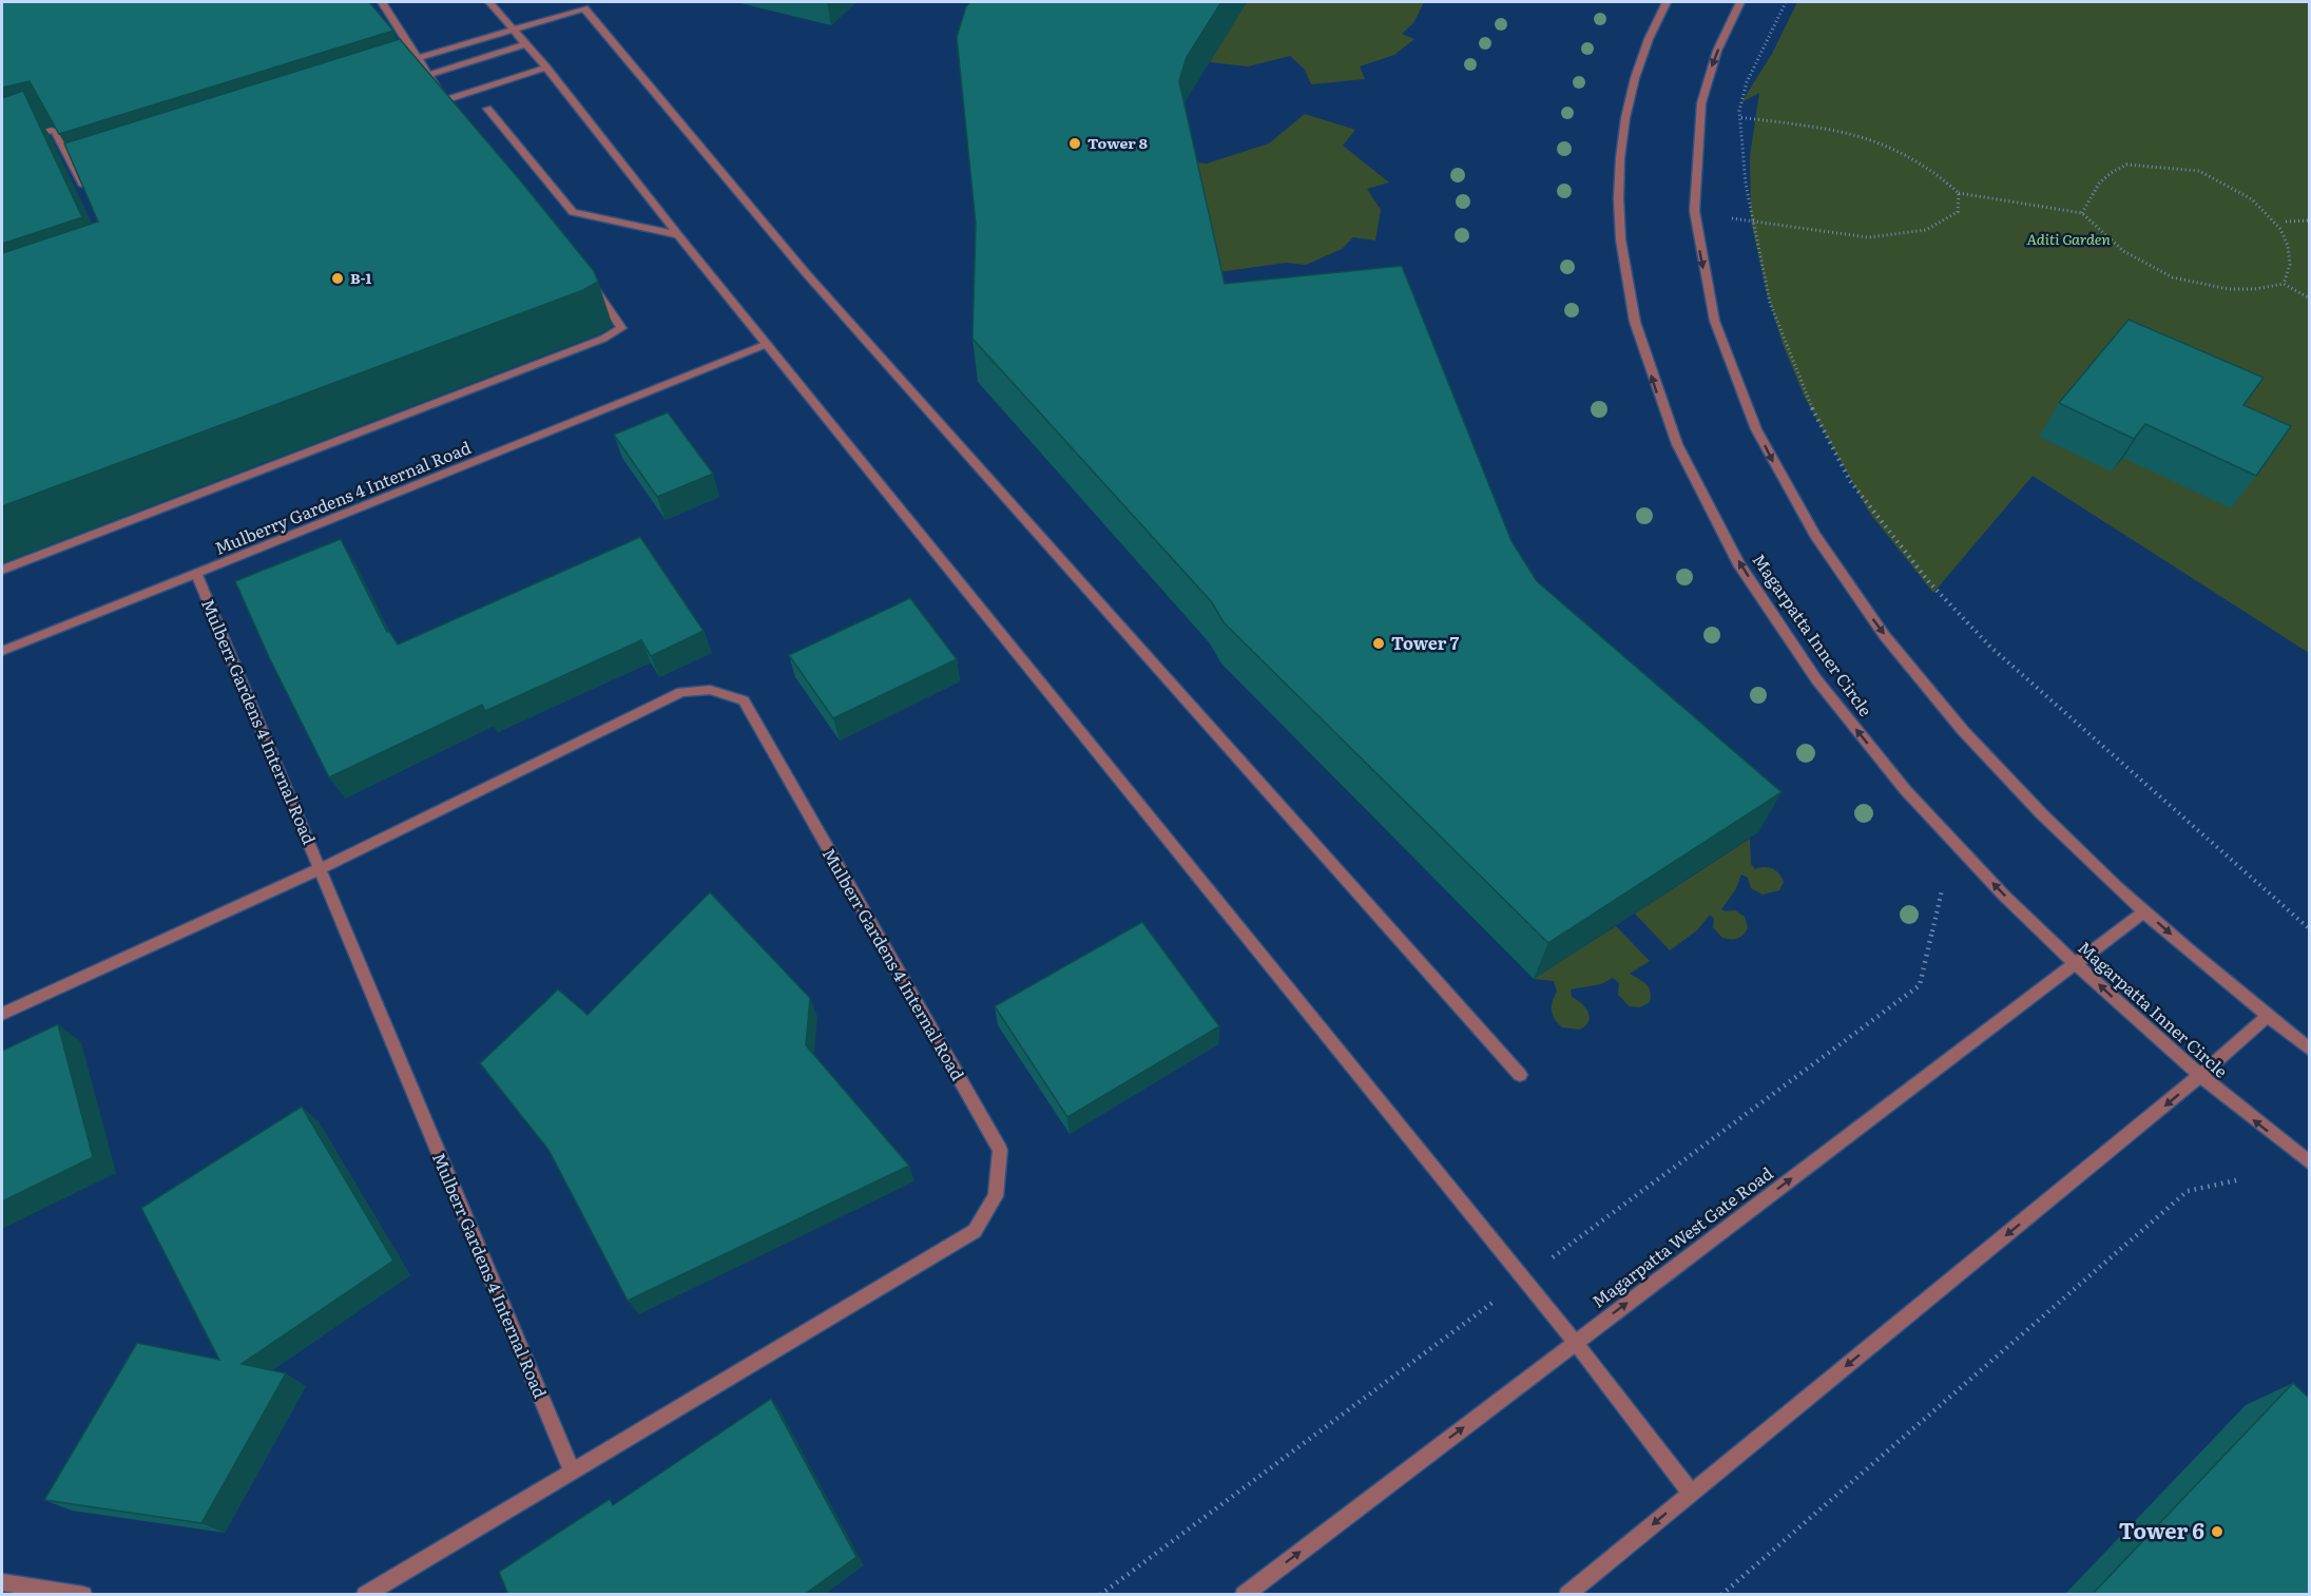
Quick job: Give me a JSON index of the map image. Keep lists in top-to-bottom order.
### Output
{
  "streets": {
    "street": [
      "Mulberry Gardens 4 Internal Road",
      "Magarpatta Inner Circle",
      "Mulberr Gardens 4 Internal Road",
      "Magarpatta West Gate Road"
    ]
  },
  "crossings": [
    ["Mulberry Gardens 4 Internal Road", "Mulberr Gardens 4 Internal Road"],
    ["Magarpatta Inner Circle", "Magarpatta West Gate Road"]
  ],
  "one_way": ["Magarpatta West Gate Road"],
  "parks": ["Aditi Garden"],
  "places": [
    "Tower 8",
    "B-1",
    "Tower 7",
    "Tower 6"
  ]
}
